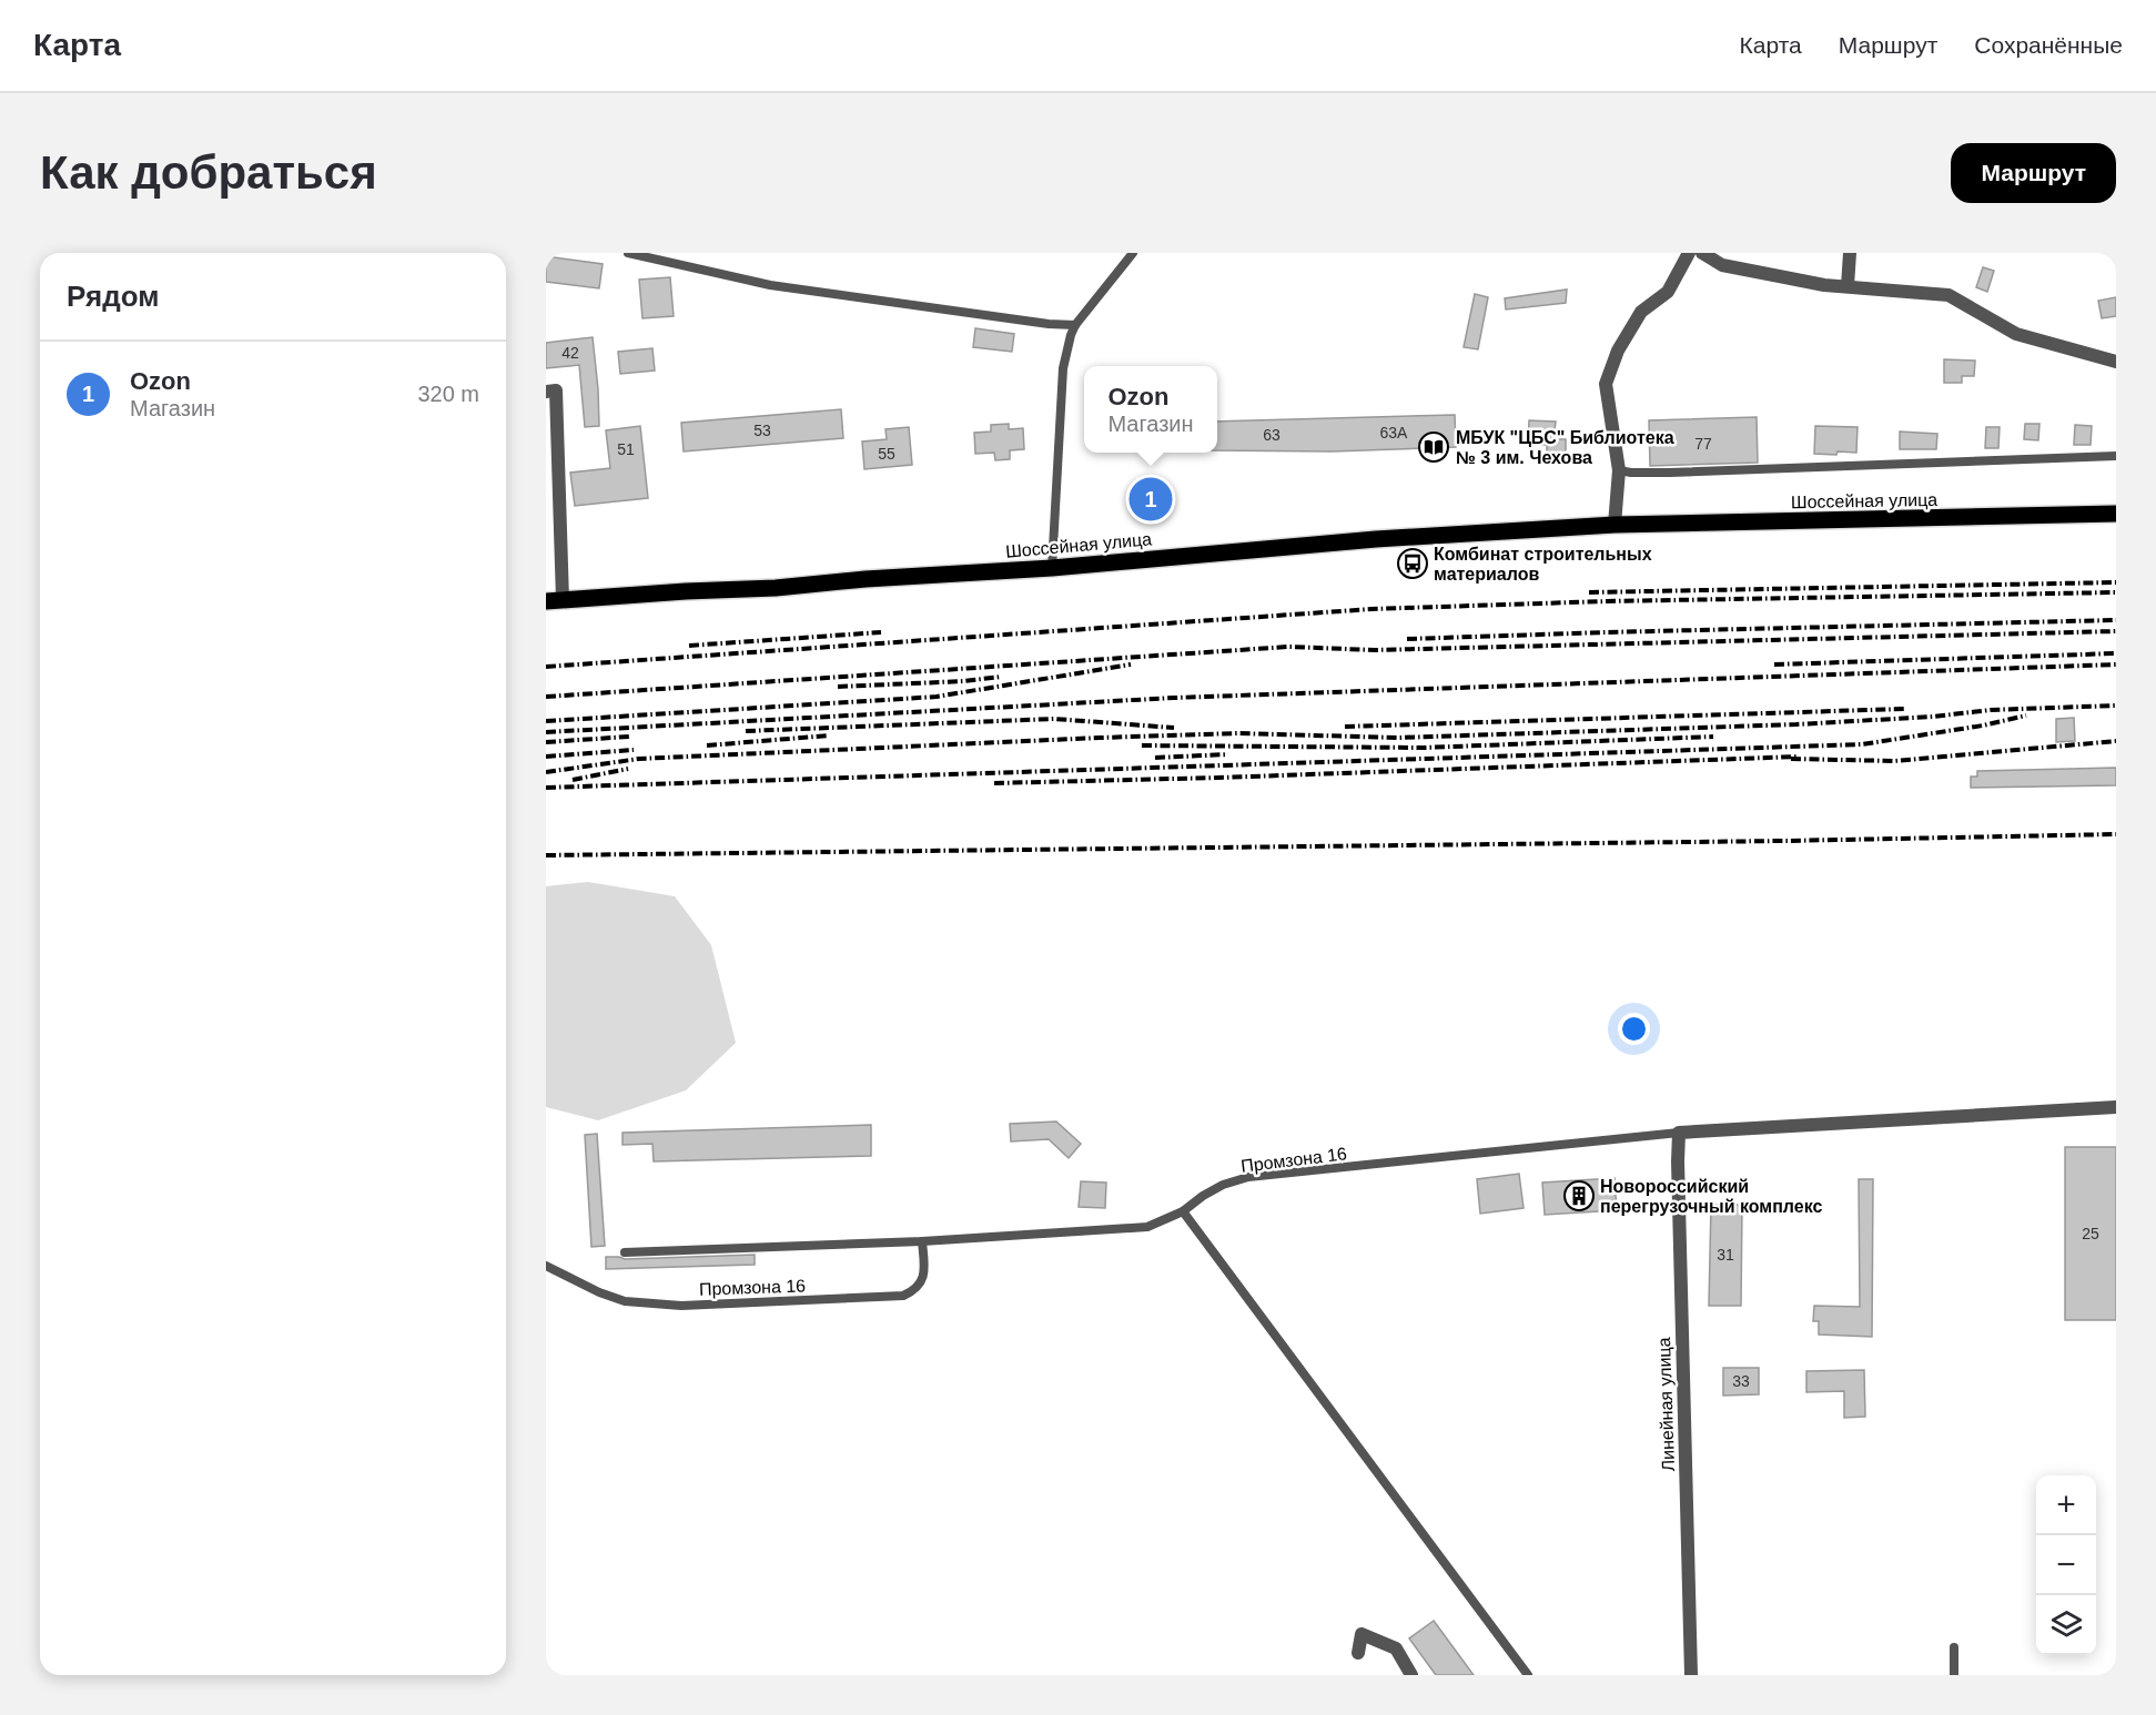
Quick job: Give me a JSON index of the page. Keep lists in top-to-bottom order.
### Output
{
  "streets": {
    "main road": ["Шоссейная улица"],
    "street": ["Линейная улица"],
    "lane": ["Промзона 16"]
  },
  "crossings": [
    ["Промзона 16", "Линейная улица"]
  ],
  "places": {
    "library": ["МБУК \"ЦБС\" Библиотека № 3 им. Чехова"],
    "bus stop": ["Комбинат строительных материалов"],
    "building": ["Новороссийский перегрузочный комплекс"]
  },
  "house_numbers": [
    "42",
    "53",
    "63А",
    "63",
    "77",
    "51",
    "55",
    "25",
    "31",
    "33"
  ],
  "page": {
    "header": "Карта",
    "nav": ["Карта", "Маршрут", "Сохранённые"],
    "buttons": "Маршрут",
    "title": "Как добраться",
    "heading": "Рядом",
    "list": [
      {
        "mark": "1",
        "name": "Ozon",
        "note": "Магазин",
        "value": "320 m"
      }
    ],
    "popup": ["Ozon", "Магазин"],
    "pins": "1",
    "map_buttons": ["+", "−"]
  }
}
